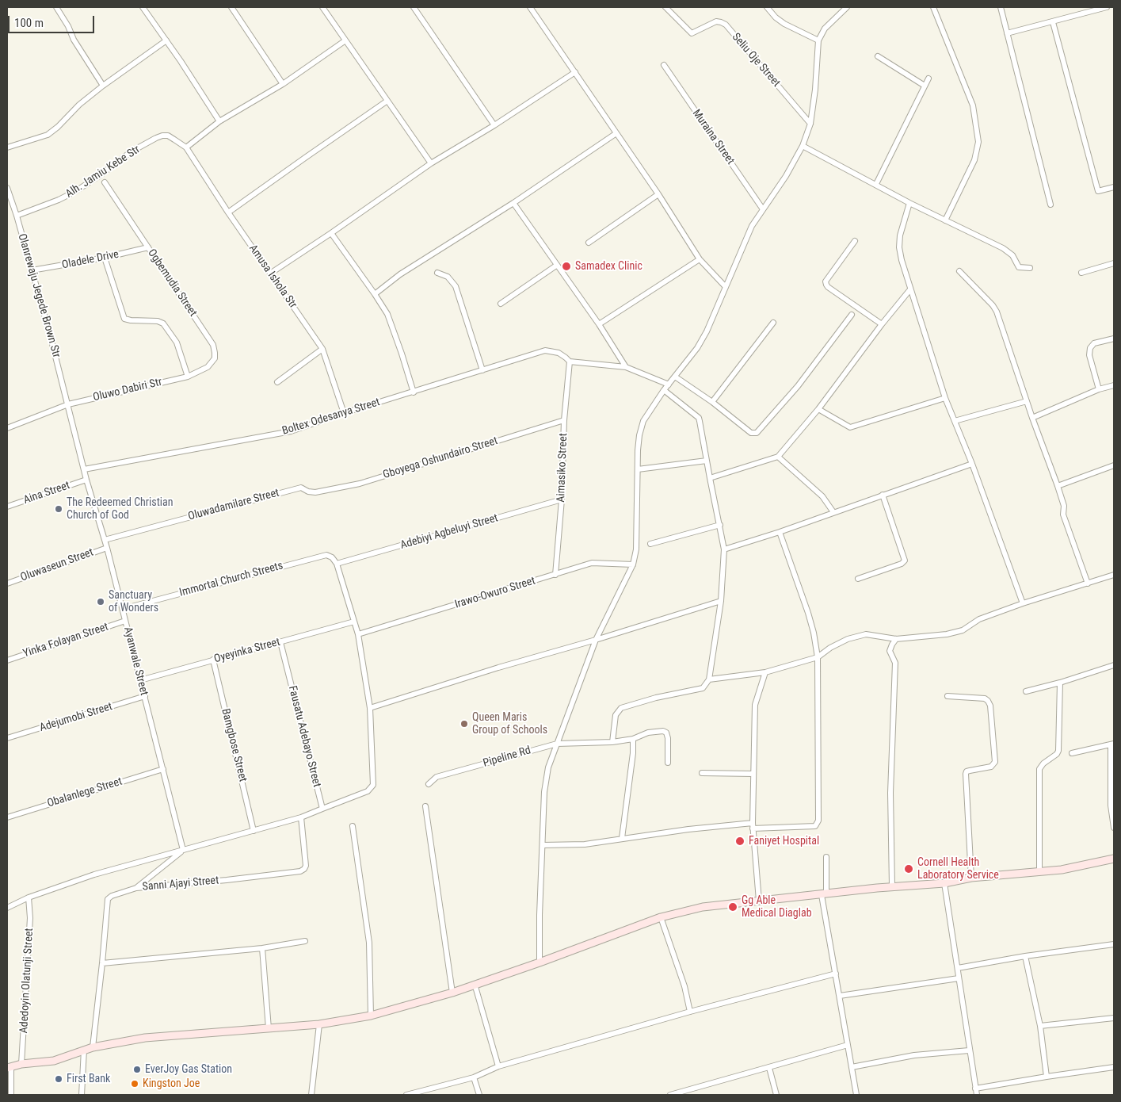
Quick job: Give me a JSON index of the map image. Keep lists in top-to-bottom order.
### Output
{
  "streets": {
    "street": [
      "Seliu Oje Street",
      "Muraina Street",
      "Alh. Jamiu Kebe Str",
      "Oladele Drive",
      "Amusa Ishola Str",
      "Ogbemudia Street",
      "Olanrewaju Jegede Brown Str",
      "Oluwo Dabiri Str",
      "Boltex Odesanya Street",
      "Gboyega Oshundairo Street",
      "Aimasiko Street",
      "Aina Street",
      "Oluwadamilare Street",
      "Adebiyi Agbeluyi Street",
      "Oluwaseun Street",
      "Immortal Church Streets",
      "Irawo-Owuro Street",
      "Yinka Folayan Street",
      "Oyeyinka Street",
      "Ayanwale Street",
      "Adejumobi Street",
      "Fausatu Adebayo Street",
      "Bamgbose Street",
      "Pipeline Rd",
      "Obalanlege Street",
      "Sanni Ajayi Street",
      "Adedoyin Olatunji Street"
    ]
  },
  "crossings": [
    ["Alh. Jamiu Kebe Str", "Amusa Ishola Str"],
    ["Alh. Jamiu Kebe Str", "Olanrewaju Jegede Brown Str"],
    ["Oladele Drive", "Ogbemudia Street"],
    ["Oladele Drive", "Olanrewaju Jegede Brown Str"],
    ["Amusa Ishola Str", "Boltex Odesanya Street"],
    ["Ogbemudia Street", "Oluwo Dabiri Str"],
    ["Olanrewaju Jegede Brown Str", "Oluwo Dabiri Str"],
    ["Olanrewaju Jegede Brown Str", "Ayanwale Street"],
    ["Oluwo Dabiri Str", "Ayanwale Street"],
    ["Boltex Odesanya Street", "Aimasiko Street"],
    ["Boltex Odesanya Street", "Ayanwale Street"],
    ["Gboyega Oshundairo Street", "Aimasiko Street"],
    ["Gboyega Oshundairo Street", "Oluwadamilare Street"],
    ["Aimasiko Street", "Adebiyi Agbeluyi Street"],
    ["Aimasiko Street", "Irawo-Owuro Street"],
    ["Aina Street", "Ayanwale Street"],
    ["Oluwadamilare Street", "Ayanwale Street"],
    ["Adebiyi Agbeluyi Street", "Immortal Church Streets"],
    ["Oluwaseun Street", "Ayanwale Street"],
    ["Immortal Church Streets", "Ayanwale Street"],
    ["Yinka Folayan Street", "Ayanwale Street"],
    ["Oyeyinka Street", "Ayanwale Street"],
    ["Oyeyinka Street", "Fausatu Adebayo Street"],
    ["Oyeyinka Street", "Bamgbose Street"],
    ["Ayanwale Street", "Adejumobi Street"],
    ["Ayanwale Street", "Obalanlege Street"]
  ],
  "places": [
    "Samadex Clinic",
    "The Redeemed Christian Church of God",
    "Sanctuary of Wonders",
    "Queen Maris Group of Schools",
    "Faniyet Hospital",
    "Cornell Health Laboratory Service",
    "Gg Able Medical Diaglab",
    "EverJoy Gas Station",
    "First Bank",
    "Kingston Joe"
  ],
  "scale_bar": "100 m"
}
